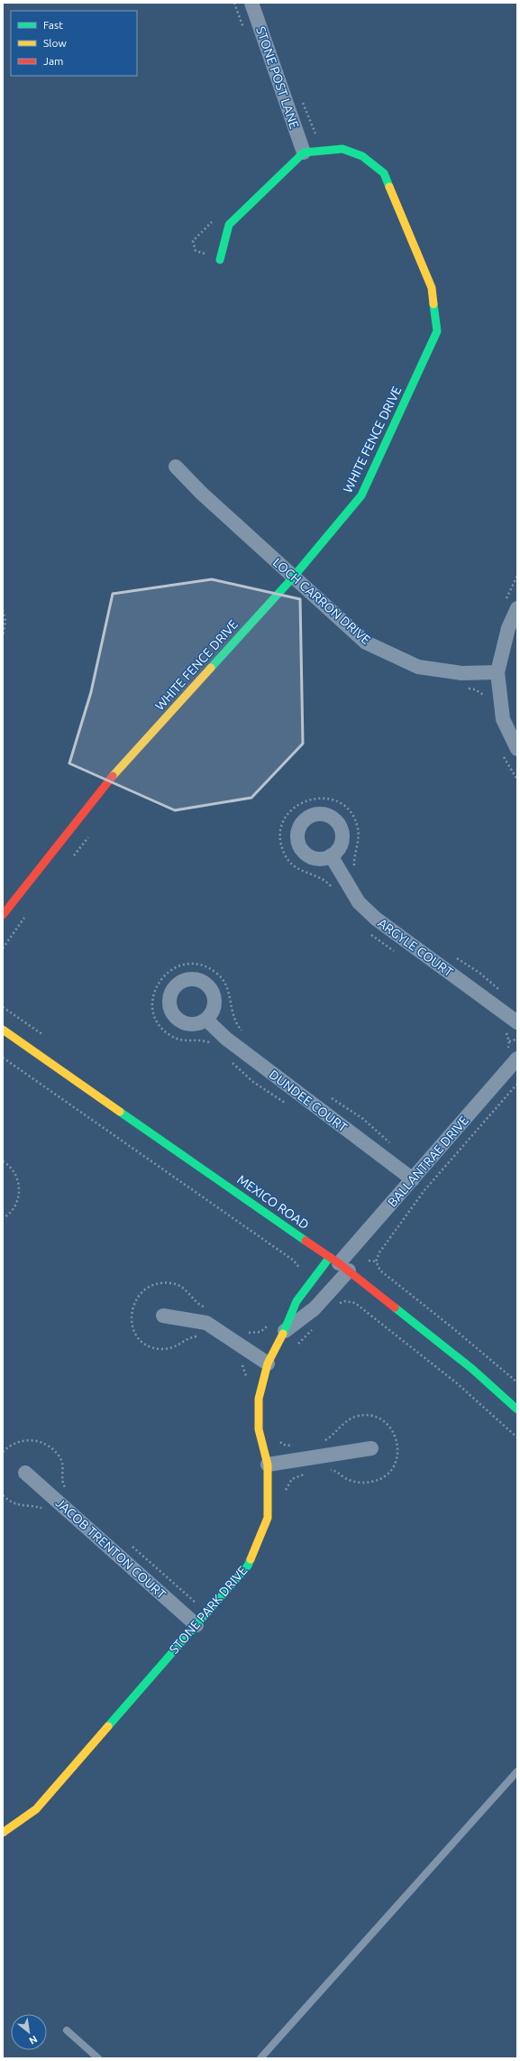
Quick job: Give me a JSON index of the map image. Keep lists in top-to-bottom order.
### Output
{
  "streets": {
    "street": [
      "STONE POST LANE",
      "WHITE FENCE DRIVE",
      "LOCH CARRON DRIVE",
      "ARGYLE COURT",
      "DUNDEE COURT",
      "BALLANTRAE DRIVE",
      "MEXICO ROAD",
      "JACOB TRENTON COURT",
      "STONE PARK DRIVE"
    ]
  },
  "crossings": [
    ["STONE POST LANE", "WHITE FENCE DRIVE"],
    ["WHITE FENCE DRIVE", "LOCH CARRON DRIVE"],
    ["DUNDEE COURT", "BALLANTRAE DRIVE"],
    ["BALLANTRAE DRIVE", "MEXICO ROAD"],
    ["BALLANTRAE DRIVE", "STONE PARK DRIVE"],
    ["MEXICO ROAD", "STONE PARK DRIVE"],
    ["JACOB TRENTON COURT", "STONE PARK DRIVE"]
  ],
  "legend": ["Fast", "Slow", "Jam"],
  "north": "bottom right"
}
